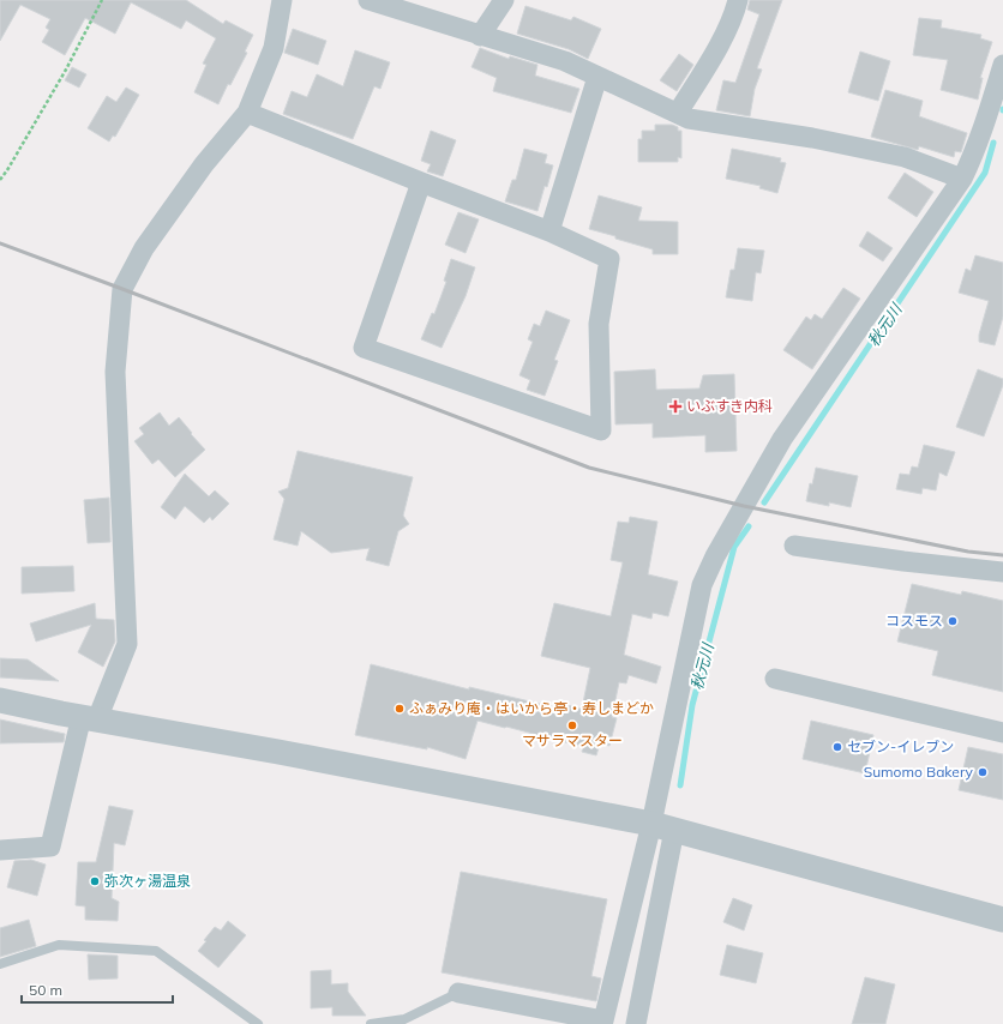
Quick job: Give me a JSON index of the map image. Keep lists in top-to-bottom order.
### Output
{
  "water": ["秋元川"],
  "places": {
    "health": ["いぶすき内科"],
    "other": [
      "コスモス",
      "ふぁみり庵・はいから亭・寿しまどか",
      "マサラマスター",
      "セブン-イレブン",
      "Sumomo Bakery",
      "弥次ヶ湯温泉"
    ]
  },
  "scale_bar": "50 m"
}
